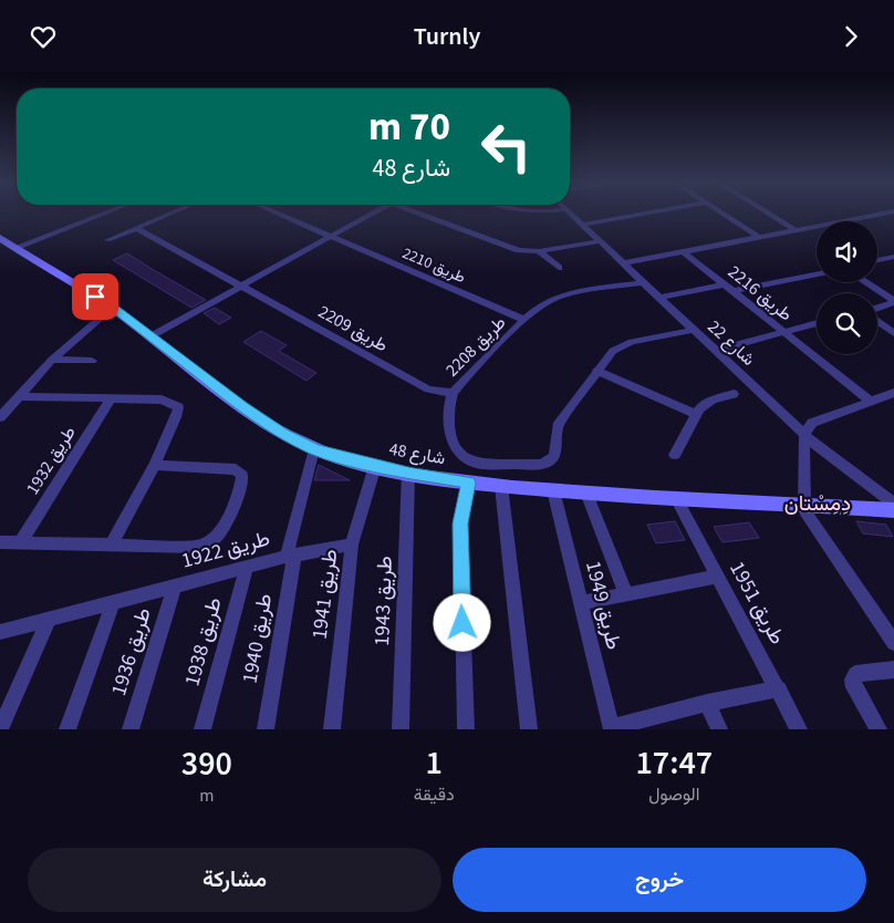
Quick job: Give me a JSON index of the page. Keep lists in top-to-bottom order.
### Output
{
  "streets": {
    "street": [
      "طريق 2210",
      "طريق 2216",
      "طريق 2209",
      "شارع 22",
      "طريق 2208",
      "شارع 48",
      "طريق 1932",
      "طريق 1922",
      "طريق 1941",
      "طريق 1943",
      "طريق 1951",
      "طريق 1949",
      "طريق 1940",
      "طريق 1938",
      "طريق 1936"
    ]
  },
  "crossings": [
    ["طريق 2210", "طريق 2208"],
    ["طريق 2209", "طريق 2208"],
    ["شارع 22", "طريق 2208"],
    ["شارع 48", "طريق 1941"],
    ["شارع 48", "طريق 1943"],
    ["شارع 48", "طريق 1951"],
    ["شارع 48", "طريق 1949"],
    ["شارع 48", "طريق 1940"],
    ["طريق 1922", "طريق 1941"],
    ["طريق 1922", "طريق 1940"],
    ["طريق 1922", "طريق 1938"],
    ["طريق 1922", "طريق 1936"]
  ],
  "districts": ["دِمِسْتان"],
  "page": {
    "header": "Turnly",
    "turn": ["70 m", "شارع 48"],
    "eta": [
      "17:47",
      "الوصول",
      "1",
      "دقيقة",
      "390",
      "m"
    ],
    "buttons": ["خروج", "مشاركة"]
  }
}
